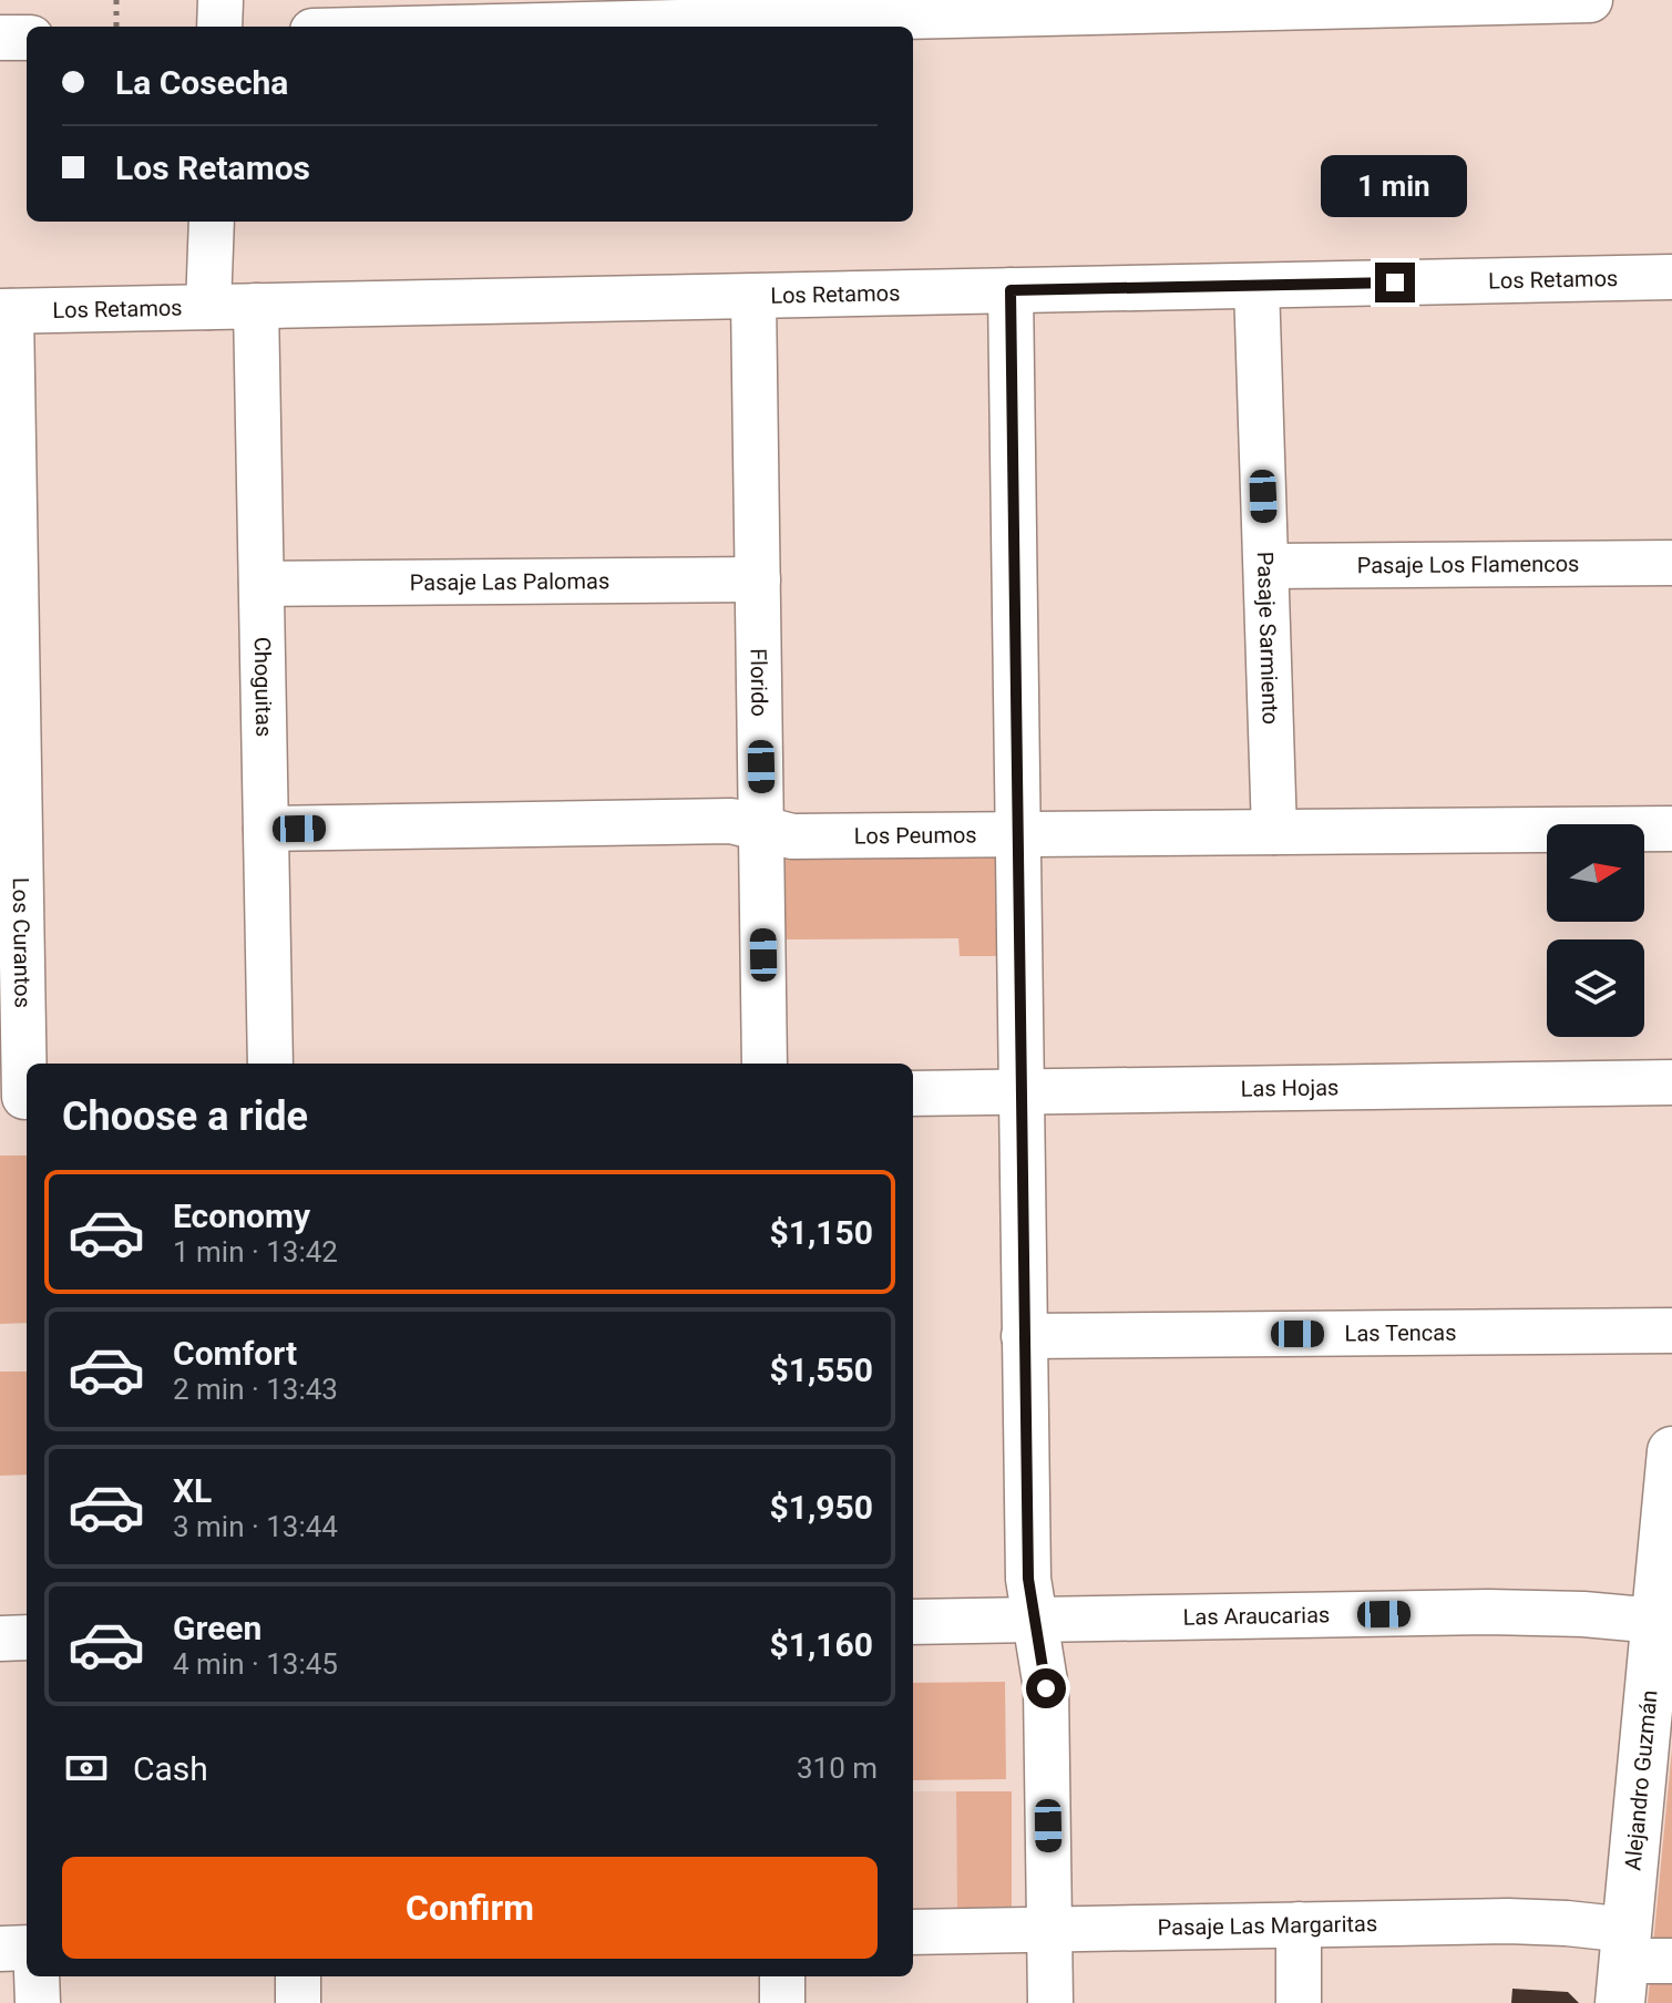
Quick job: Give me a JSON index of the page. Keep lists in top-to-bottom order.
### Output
{
  "streets": {
    "street": [
      "Los Retamos",
      "Pasaje Los Flamencos",
      "Pasaje Las Palomas",
      "Pasaje Sarmiento",
      "Florido",
      "Choguitas",
      "Los Peumos",
      "Los Curantos",
      "Las Hojas",
      "Las Tencas",
      "Las Araucarias",
      "Alejandro Guzmán",
      "Pasaje Las Margaritas"
    ]
  },
  "crossings": [
    ["Los Retamos", "Pasaje Sarmiento"],
    ["Los Retamos", "Florido"],
    ["Los Retamos", "Choguitas"],
    ["Los Retamos", "Los Curantos"],
    ["Pasaje Los Flamencos", "Pasaje Sarmiento"],
    ["Pasaje Las Palomas", "Florido"],
    ["Pasaje Las Palomas", "Choguitas"],
    ["Pasaje Sarmiento", "Los Peumos"],
    ["Florido", "Los Peumos"],
    ["Choguitas", "Los Peumos"],
    ["Las Araucarias", "Alejandro Guzmán"],
    ["Alejandro Guzmán", "Pasaje Las Margaritas"]
  ],
  "north": "right",
  "page": {
    "banner": ["La Cosecha", "Los Retamos"],
    "bubble": "1 min",
    "heading": "Choose a ride",
    "list": [
      {
        "name": "Economy",
        "note": "1 min · 13:42",
        "value": "$1,150"
      },
      {
        "name": "Comfort",
        "note": "2 min · 13:43",
        "value": "$1,550"
      },
      {
        "name": "XL",
        "note": "3 min · 13:44",
        "value": "$1,950"
      },
      {
        "name": "Green",
        "note": "4 min · 13:45",
        "value": "$1,160"
      }
    ],
    "pay": ["Cash", "310 m"],
    "buttons": "Confirm"
  }
}
